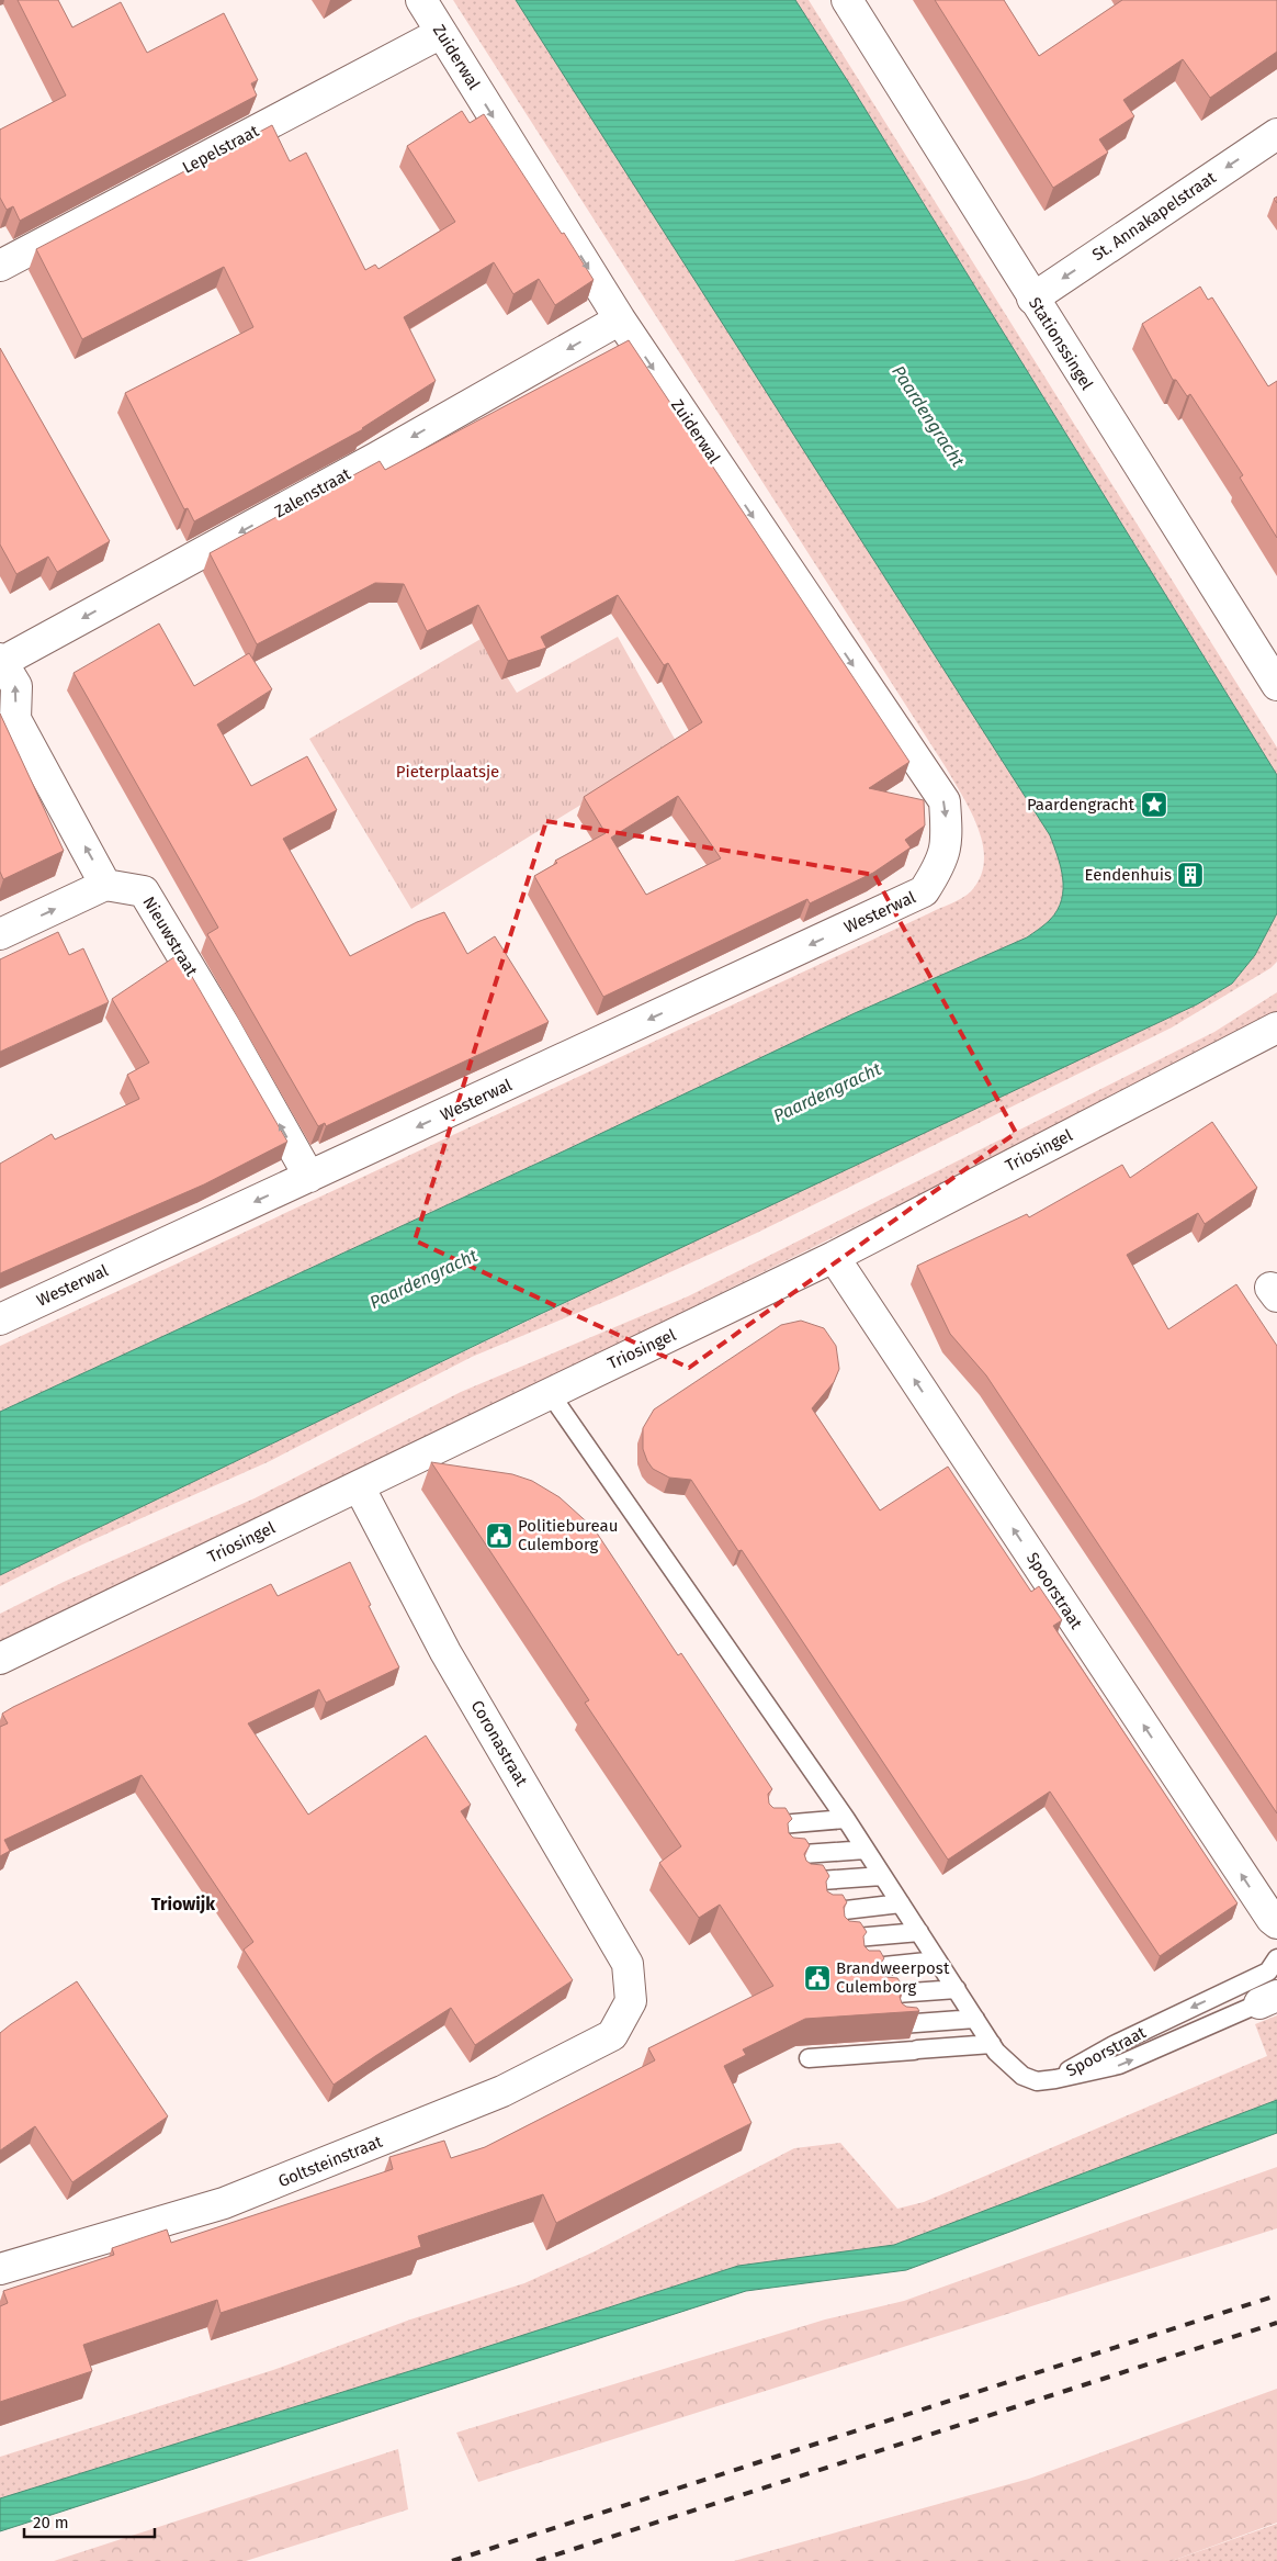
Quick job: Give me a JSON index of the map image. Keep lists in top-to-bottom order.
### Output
{
  "streets": {
    "street": [
      "Zuiderwal",
      "Lepelstraat",
      "St. Annakapelstraat",
      "Stationssingel",
      "Zalenstraat",
      "Westerwal",
      "Nieuwstraat",
      "Triosingel",
      "Spoorstraat",
      "Coronastraat",
      "Goltsteinstraat"
    ]
  },
  "crossings": [
    ["Zuiderwal", "Lepelstraat"],
    ["Zuiderwal", "Zalenstraat"],
    ["Zuiderwal", "Westerwal"],
    ["St. Annakapelstraat", "Stationssingel"],
    ["Westerwal", "Nieuwstraat"],
    ["Triosingel", "Spoorstraat"],
    ["Triosingel", "Coronastraat"],
    ["Coronastraat", "Goltsteinstraat"]
  ],
  "one_way": [
    "Zuiderwal",
    "St. Annakapelstraat",
    "Zalenstraat",
    "Westerwal",
    "Nieuwstraat"
  ],
  "districts": ["Triowijk"],
  "water": ["Paardengracht"],
  "parks": ["Pieterplaatsje"],
  "places": {
    "place": ["Paardengracht"],
    "building": ["Eendenhuis"],
    "public building": ["Politiebureau Culemborg", "Brandweerpost Culemborg"]
  },
  "scale_bar": "20 m"
}
